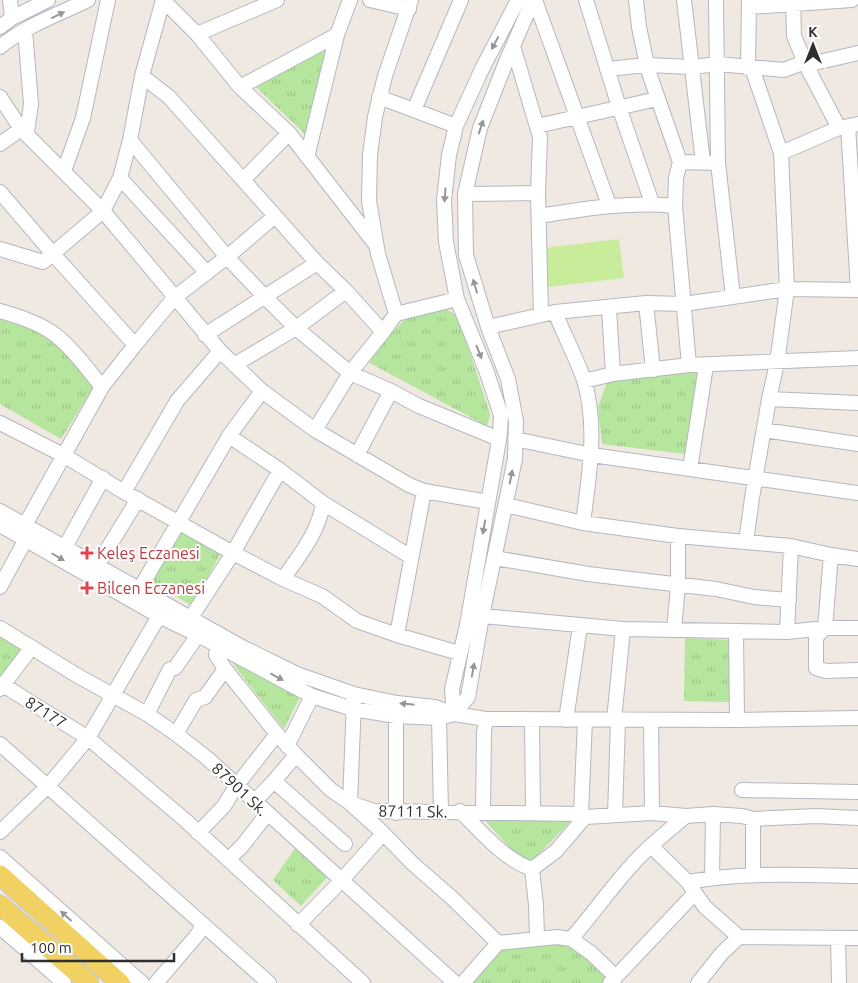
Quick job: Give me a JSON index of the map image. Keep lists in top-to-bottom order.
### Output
{
  "streets": {
    "street": ["87177", "87901 Sk.", "87111 Sk."]
  },
  "places": {
    "health": ["Keleş Eczanesi", "Bilcen Eczanesi"]
  },
  "scale_bar": "100 m",
  "north": "top"
}
